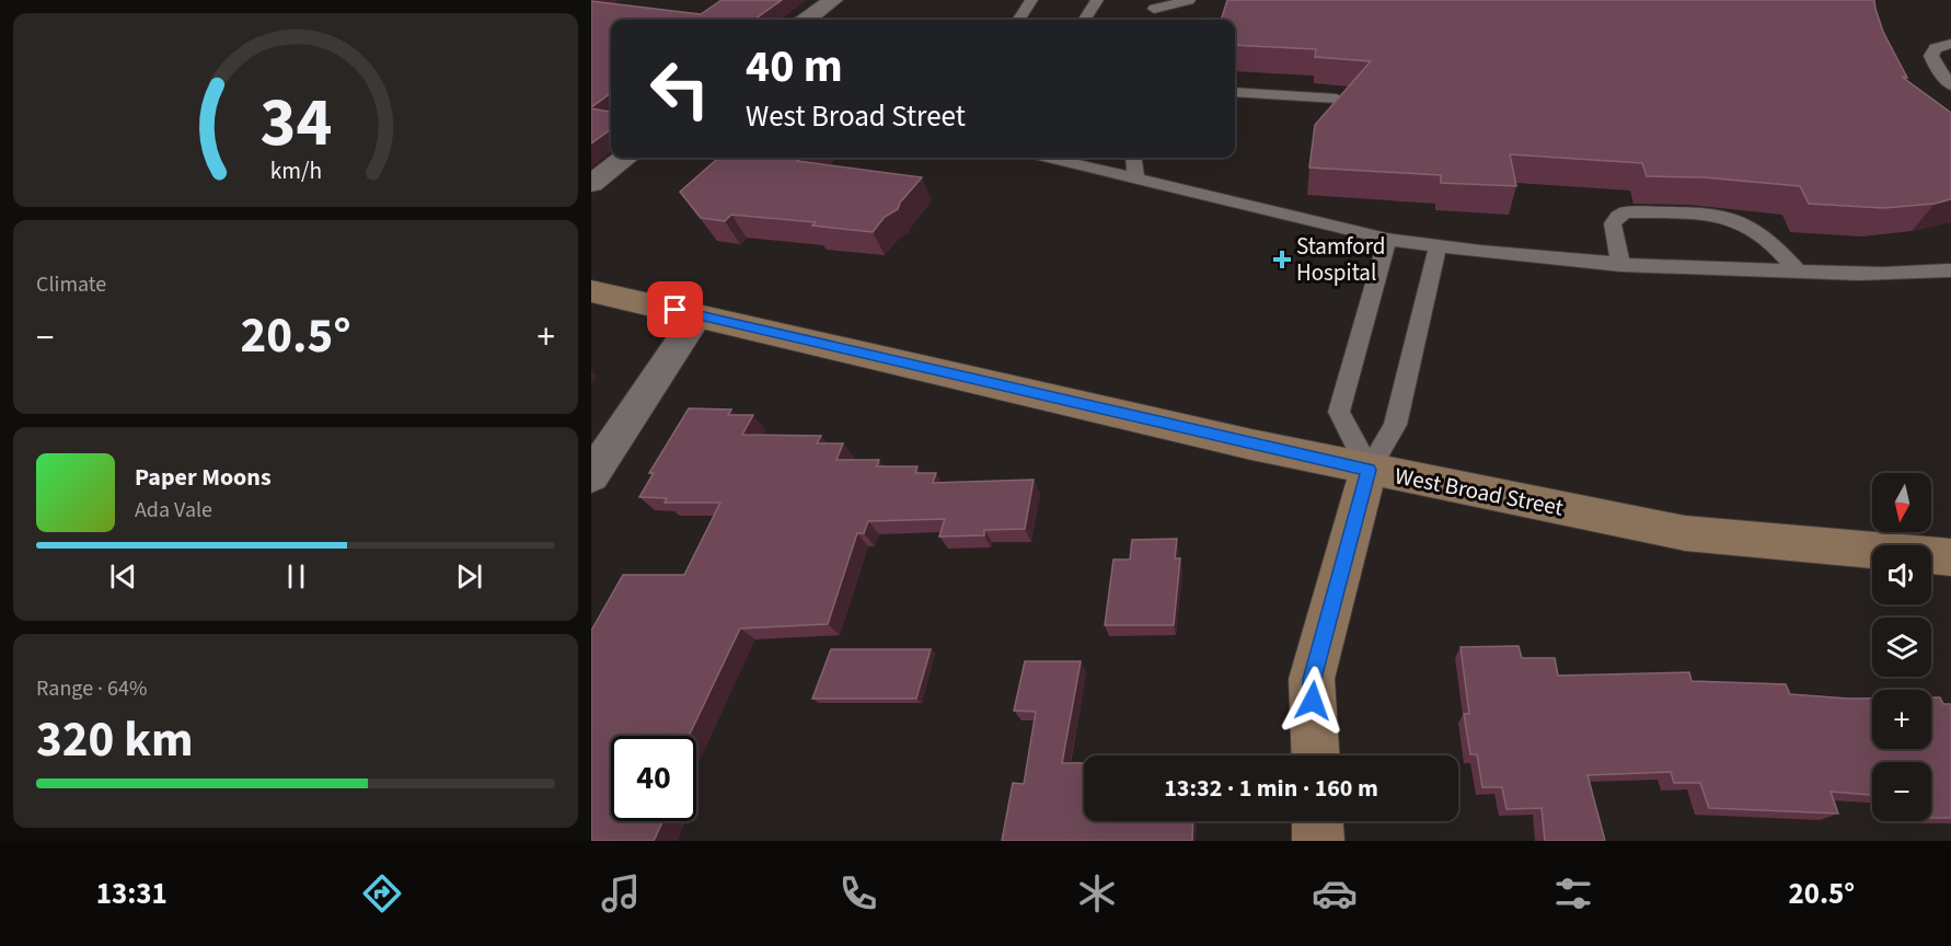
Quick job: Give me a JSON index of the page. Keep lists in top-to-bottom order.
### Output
{
  "streets": {
    "main road": ["West Broad Street"]
  },
  "places": {
    "health": ["Stamford Hospital"]
  },
  "north": "bottom",
  "page": {
    "turn": ["40 m", "West Broad Street"],
    "tile": [
      "Climate",
      ["Range · 64%", "320 km"]
    ],
    "heat": ["−", "20.5°", "+"],
    "song": ["Paper Moons", "Ada Vale"],
    "map_buttons": ["+", "−"],
    "limit": "40",
    "trip": "13:32 · 1 min · 160 m",
    "tabs": ["13:31", "20.5°"],
    "gauge": ["34", "km/h"]
  }
}
